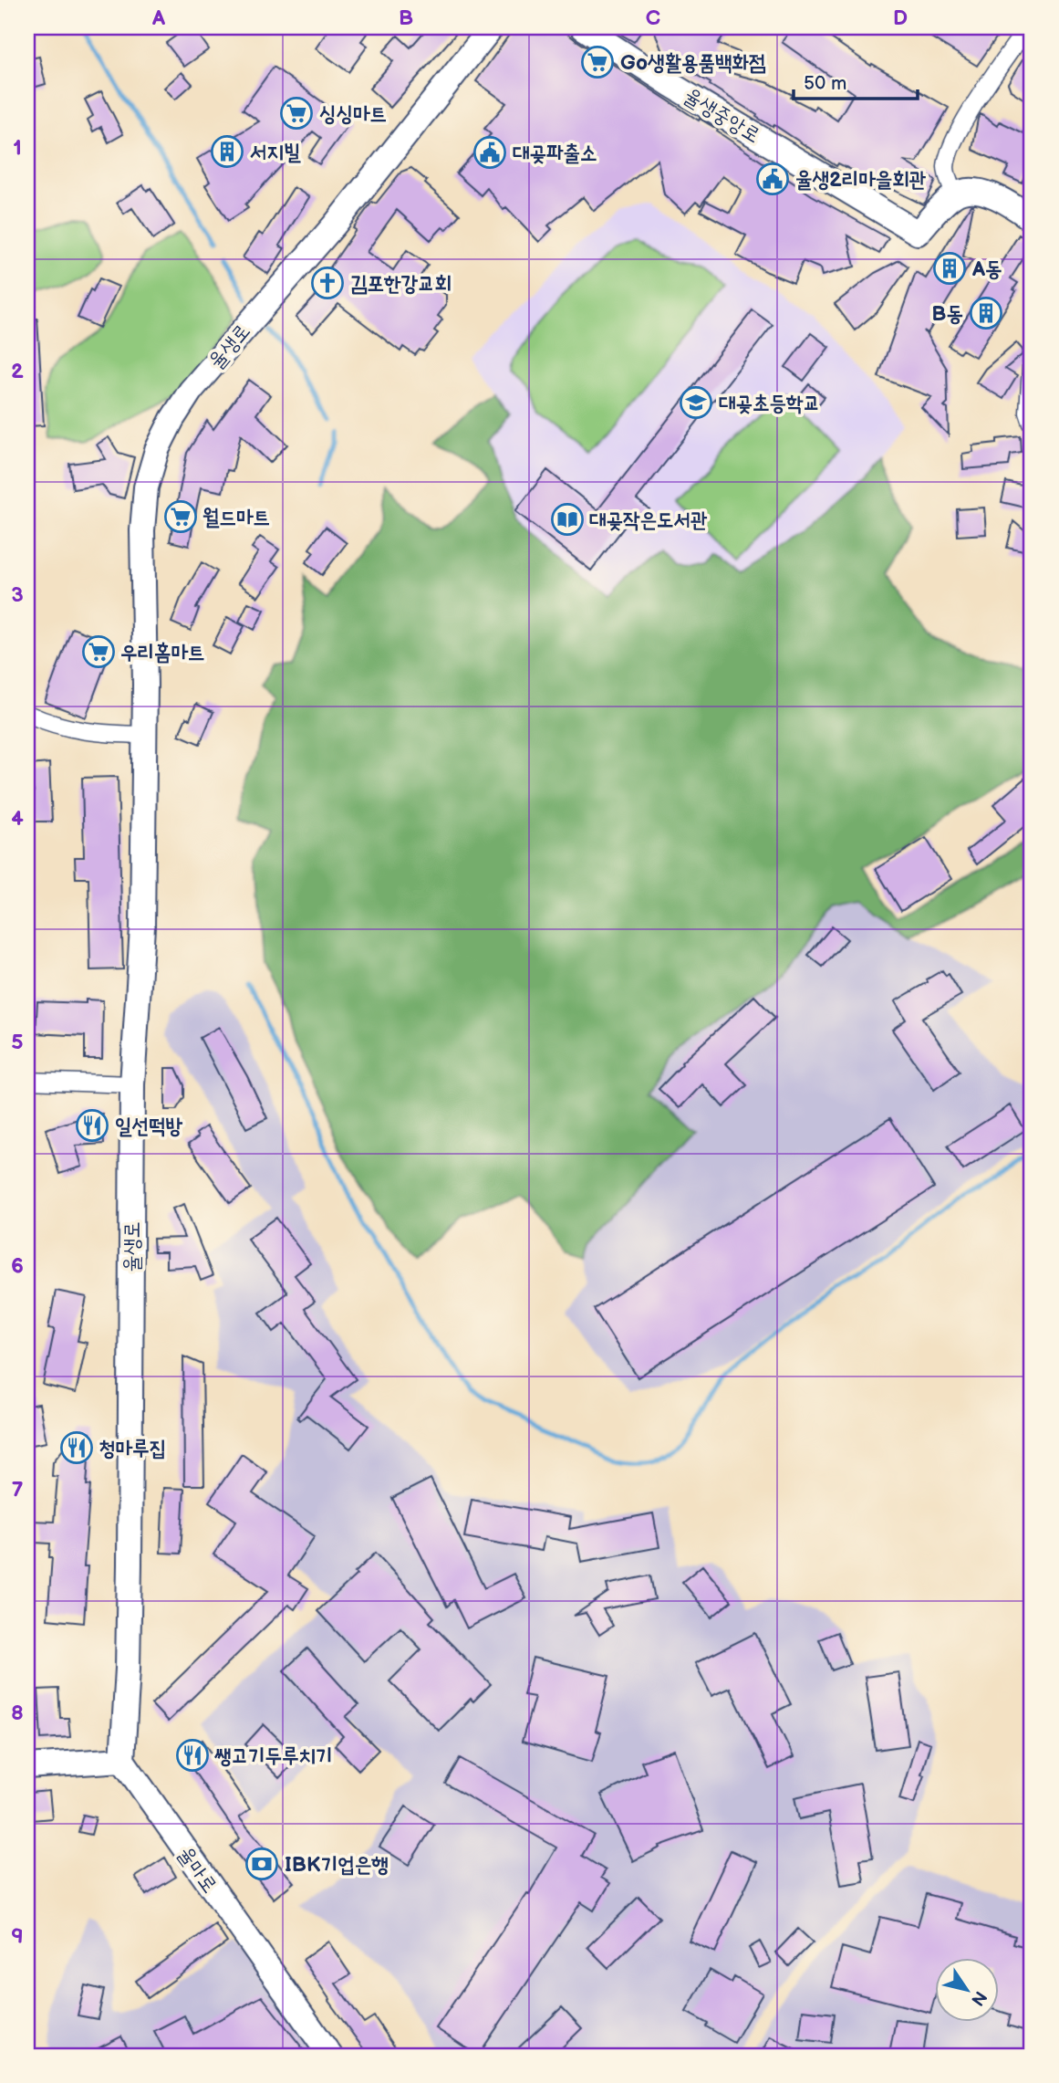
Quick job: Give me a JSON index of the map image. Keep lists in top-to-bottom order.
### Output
{
  "streets": {
    "street": ["율생중앙로", "율생로", "율마로"]
  },
  "crossings": [
    ["율생로", "율마로"]
  ],
  "places": {
    "supermarket": [
      "Go생활용품백화점",
      "싱싱마트",
      "월드마트",
      "우리홈마트"
    ],
    "building": ["서지빌", "A동", "B동"],
    "public building": ["대곶파출소", "율생2리마을회관"],
    "church": ["김포한강교회"],
    "school or university": ["대곶초등학교"],
    "library": ["대곶작은도서관"],
    "restaurant": ["일선떡방", "청마루집", "쌩고기두루치기"],
    "bank": ["IBK기업은행"]
  },
  "scale_bar": "50 m",
  "north": "bottom right",
  "grid": {
    "columns": [
      "A",
      "B",
      "C",
      "D"
    ],
    "rows": [
      "1",
      "2",
      "3",
      "4",
      "5",
      "6",
      "7",
      "8",
      "9"
    ]
  }
}
